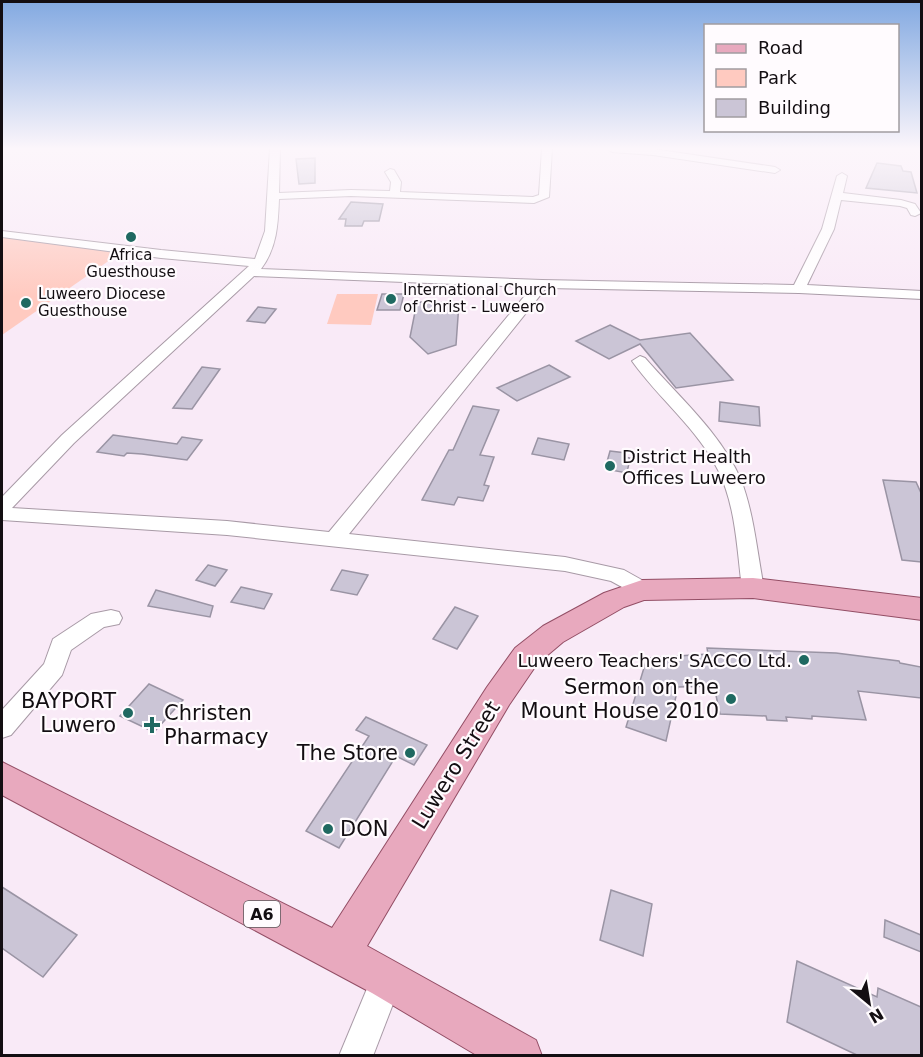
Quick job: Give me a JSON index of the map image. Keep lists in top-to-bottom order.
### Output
{
  "streets": {
    "main road": ["Luwero Street", "A6"]
  },
  "crossings": [
    ["Luwero Street", "A6"]
  ],
  "places": {
    "other": [
      "Africa Guesthouse",
      "International Church of Christ - Luweero",
      "Luweero Diocese Guesthouse",
      "District Health Offices Luweero",
      "Luweero Teachers' SACCO Ltd.",
      "Sermon on the Mount House 2010",
      "BAYPORT Luwero",
      "The Store",
      "DON"
    ],
    "health": ["Christen Pharmacy"]
  },
  "legend": ["Road", "Park", "Building"],
  "north": "bottom right"
}
